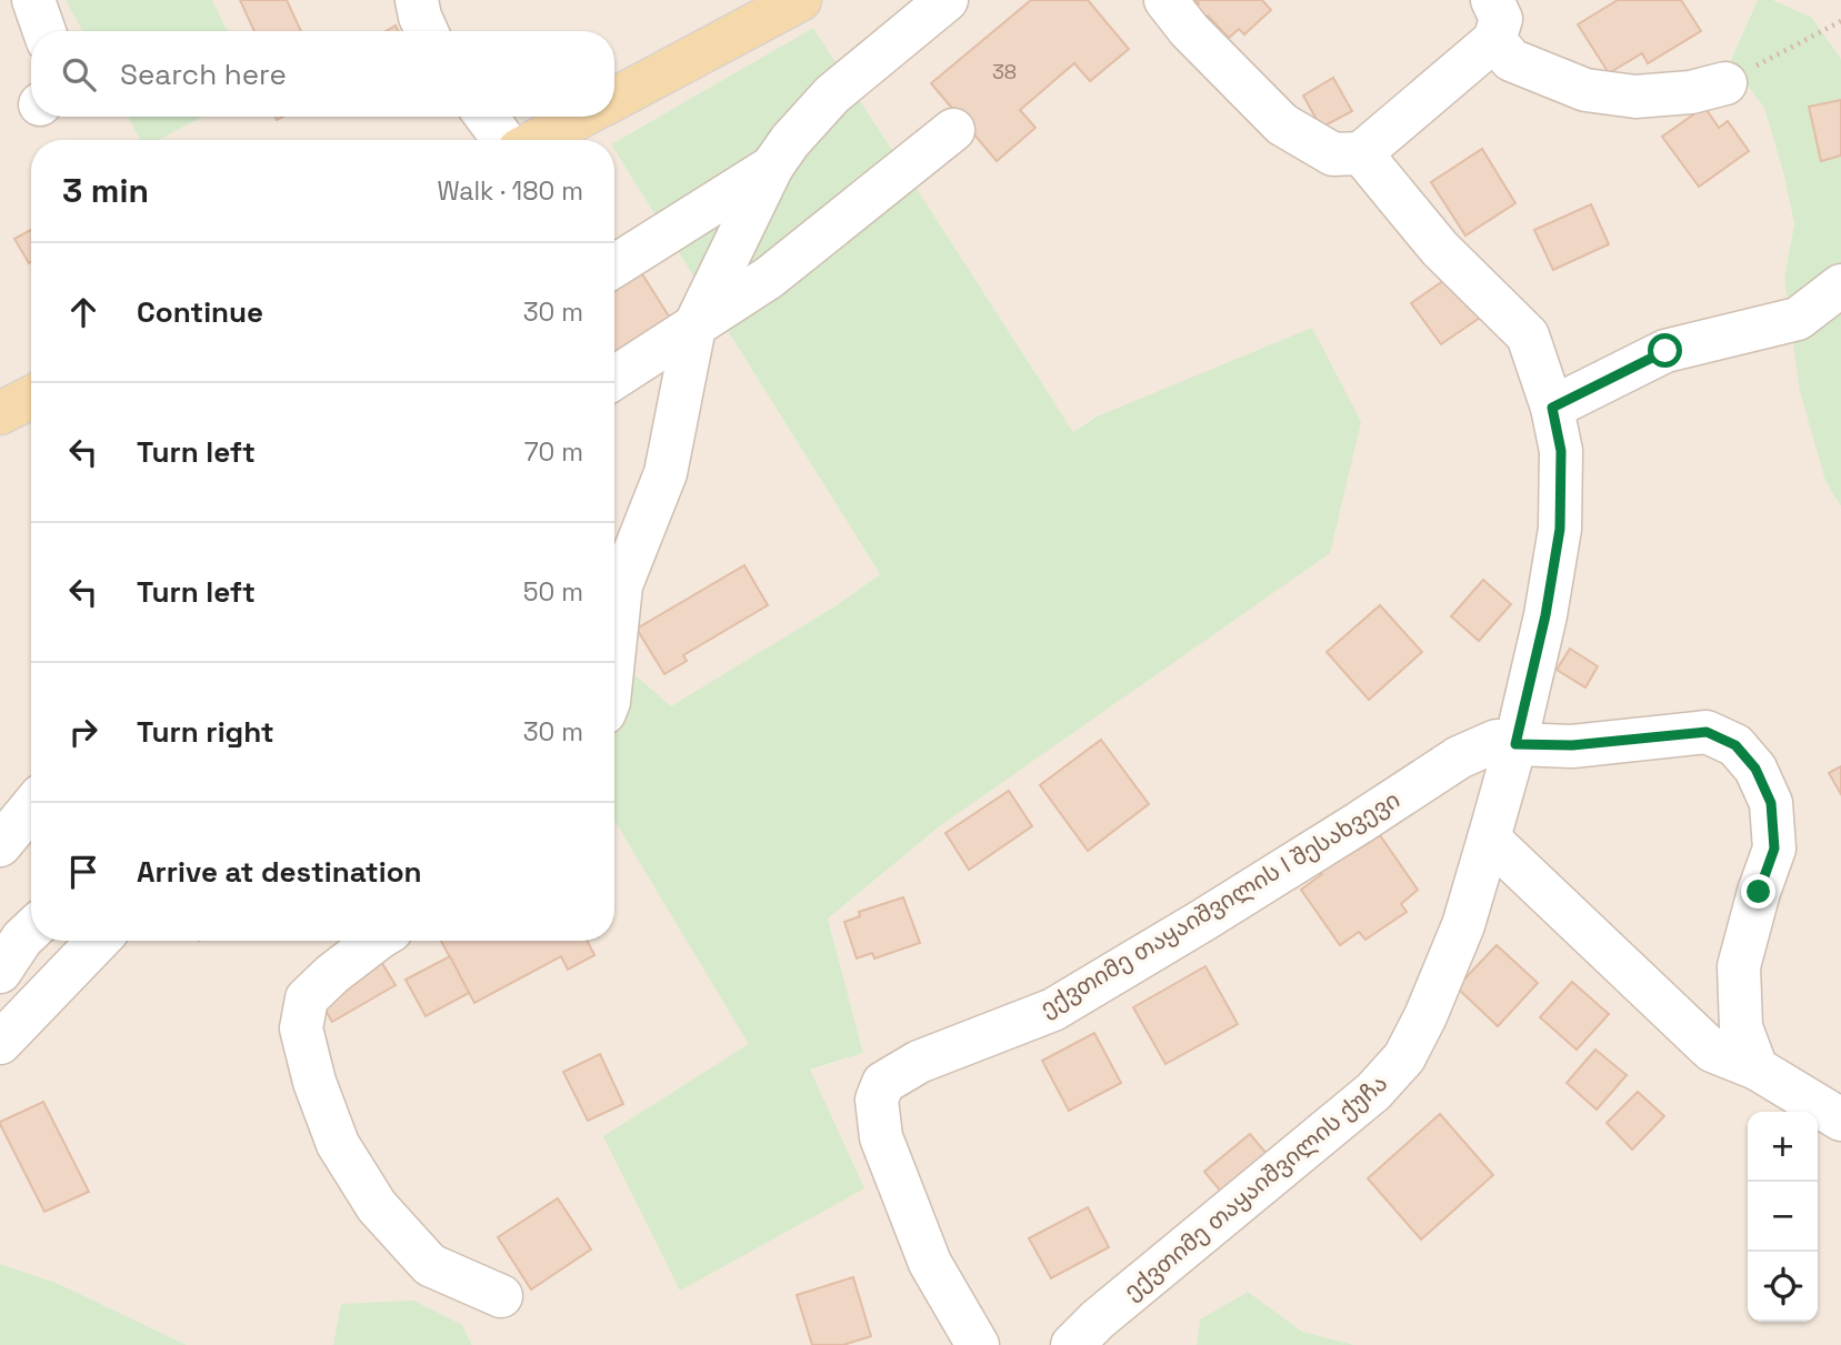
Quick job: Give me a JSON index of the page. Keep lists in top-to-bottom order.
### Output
{
  "streets": {
    "street": ["ექვთიმე თაყაიშვილის I შესახვევი", "ექვთიმე თაყაიშვილის ქუჩა"]
  },
  "crossings": [
    ["ექვთიმე თაყაიშვილის I შესახვევი", "ექვთიმე თაყაიშვილის ქუჩა"]
  ],
  "house_numbers": ["38"],
  "page": {
    "search": "Search here",
    "heading": ["3 min", "Walk · 180 m"],
    "list": [
      ["Continue", "30 m"],
      ["Turn left", "70 m"],
      ["Turn left", "50 m"],
      ["Turn right", "30 m"],
      "Arrive at destination"
    ],
    "map_buttons": ["+", "−"]
  }
}
